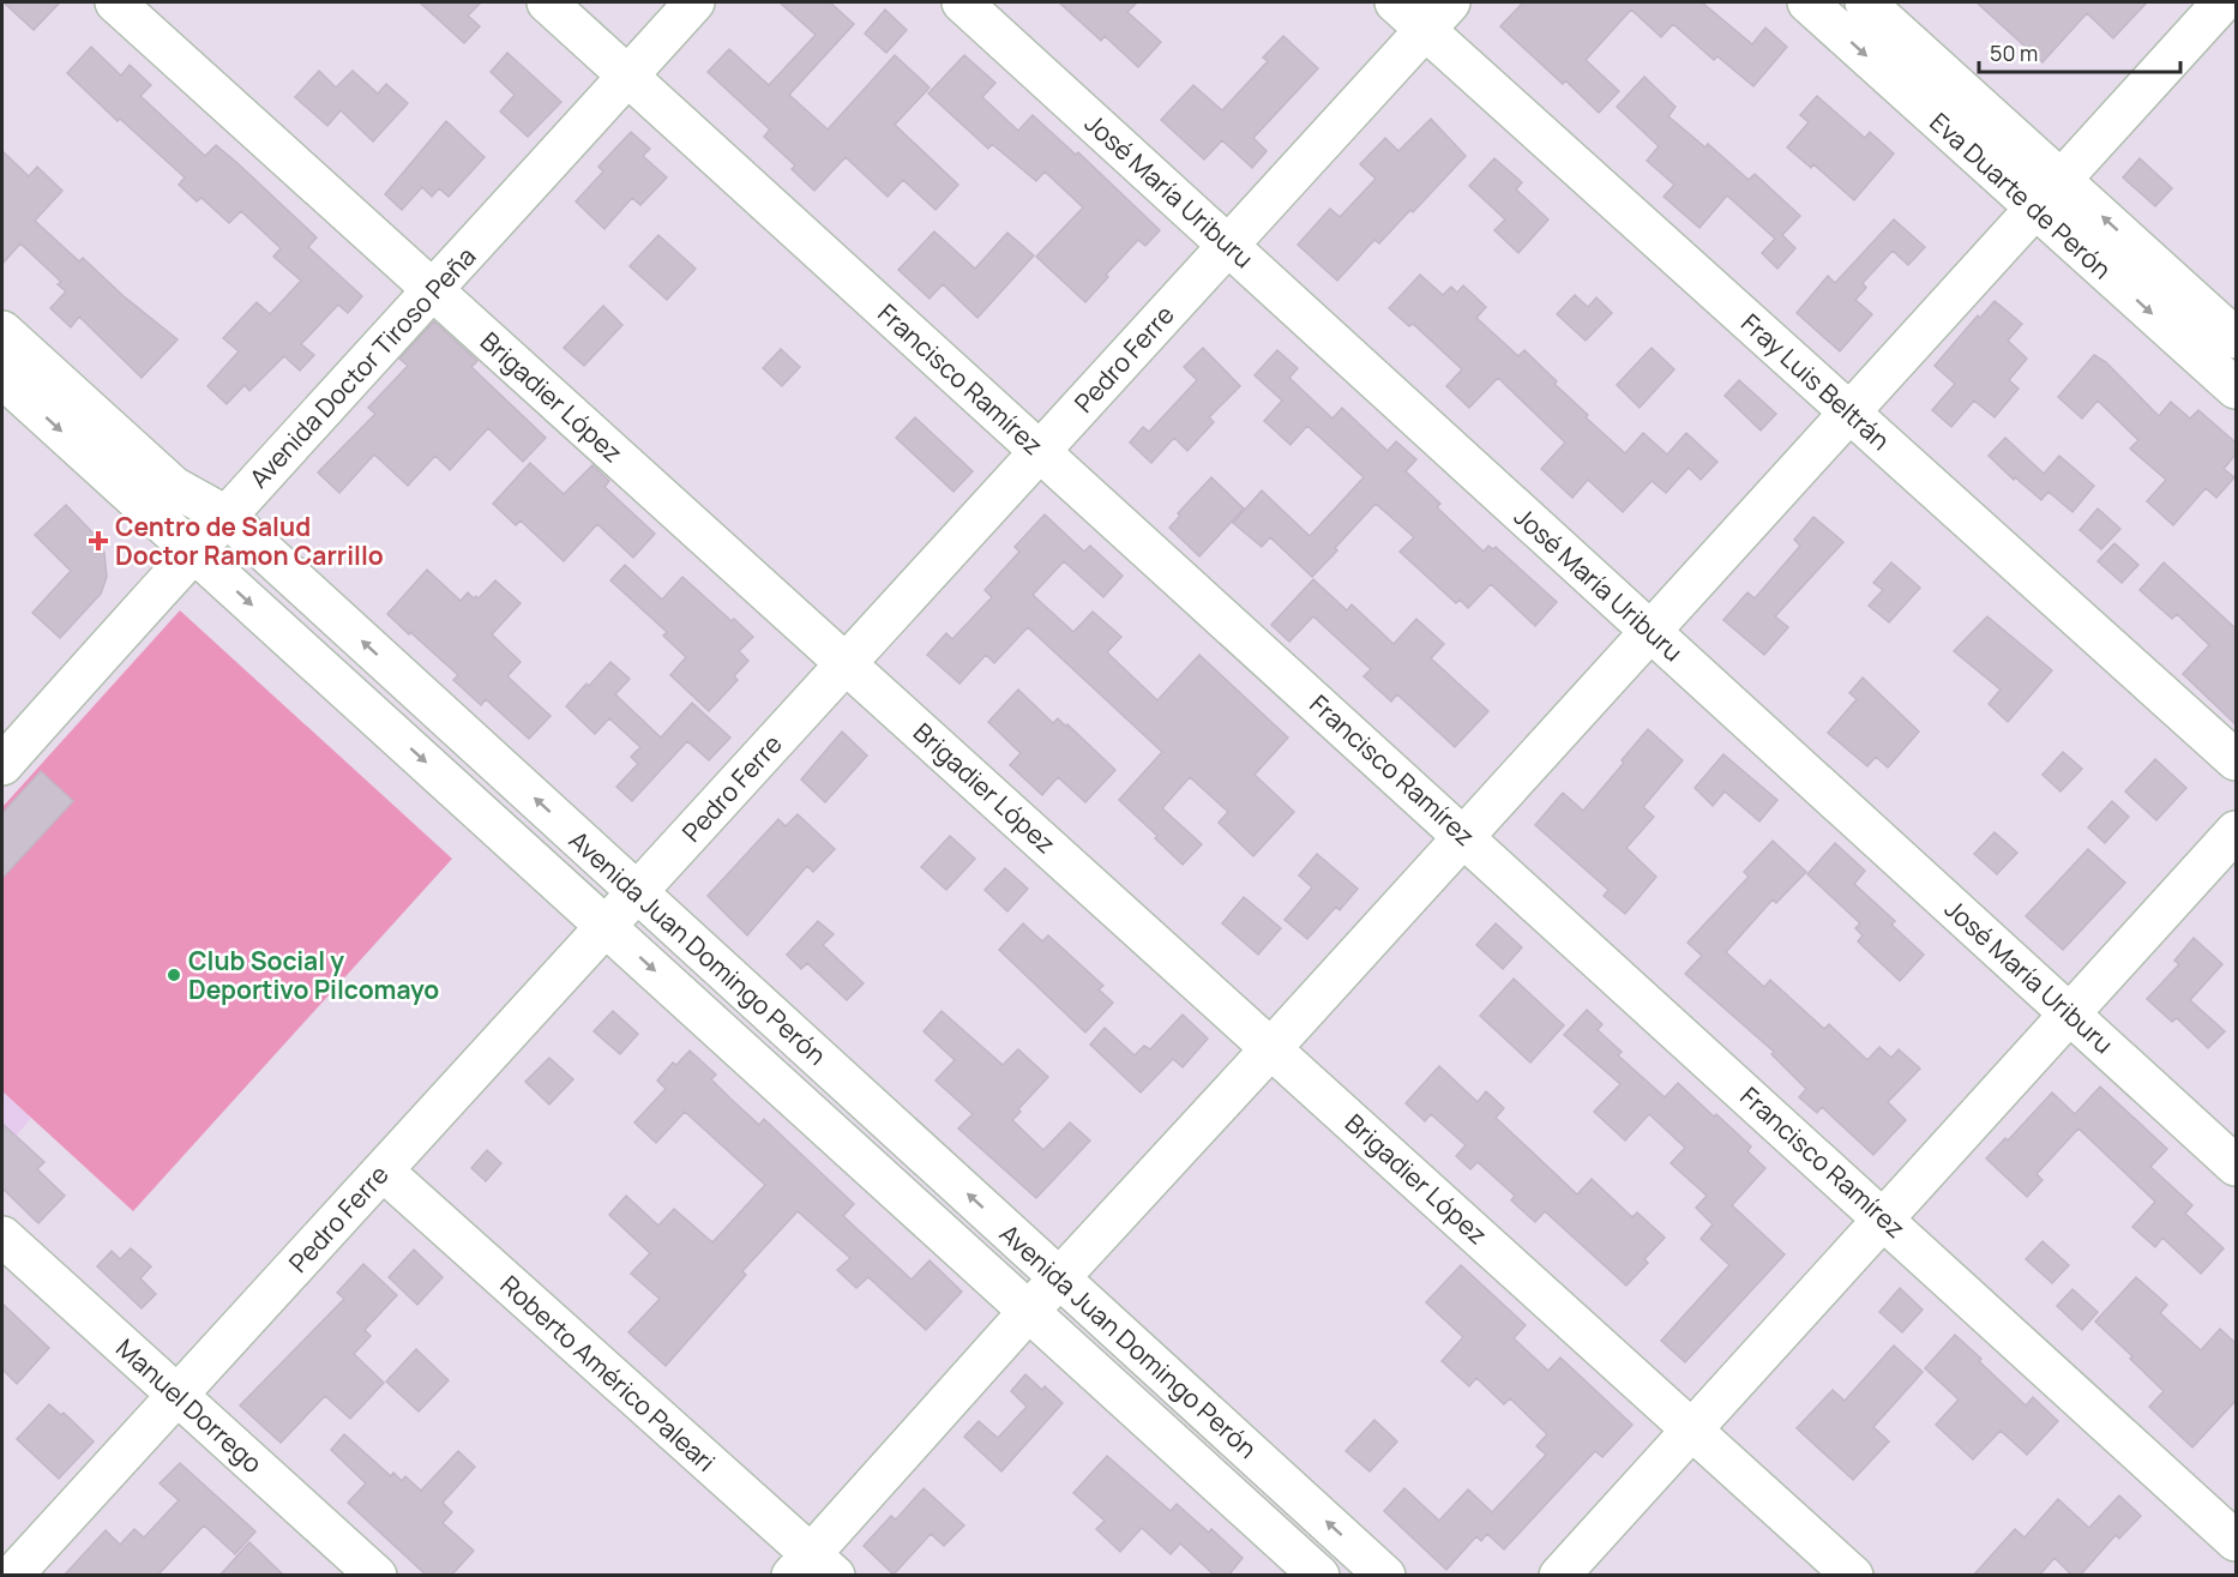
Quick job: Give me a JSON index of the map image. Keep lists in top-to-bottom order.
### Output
{
  "streets": {
    "street": [
      "José María Uriburu",
      "Eva Duarte de Perón",
      "Pedro Ferre",
      "Avenida Doctor Tiroso Peña",
      "Francisco Ramírez",
      "Fray Luis Beltrán",
      "Brigadier López",
      "Avenida Juan Domingo Perón",
      "Roberto Américo Paleari",
      "Manuel Dorrego"
    ]
  },
  "crossings": [
    ["José María Uriburu", "Pedro Ferre"],
    ["Pedro Ferre", "Francisco Ramírez"],
    ["Pedro Ferre", "Fray Luis Beltrán"],
    ["Pedro Ferre", "Brigadier López"],
    ["Pedro Ferre", "Avenida Juan Domingo Perón"],
    ["Pedro Ferre", "Roberto Américo Paleari"],
    ["Pedro Ferre", "Manuel Dorrego"],
    ["Avenida Doctor Tiroso Peña", "Francisco Ramírez"],
    ["Avenida Doctor Tiroso Peña", "Brigadier López"],
    ["Avenida Doctor Tiroso Peña", "Avenida Juan Domingo Perón"]
  ],
  "places": {
    "health": ["Centro de Salud Doctor Ramon Carrillo"],
    "other": ["Club Social y Deportivo Pilcomayo"]
  },
  "scale_bar": "50 m"
}
